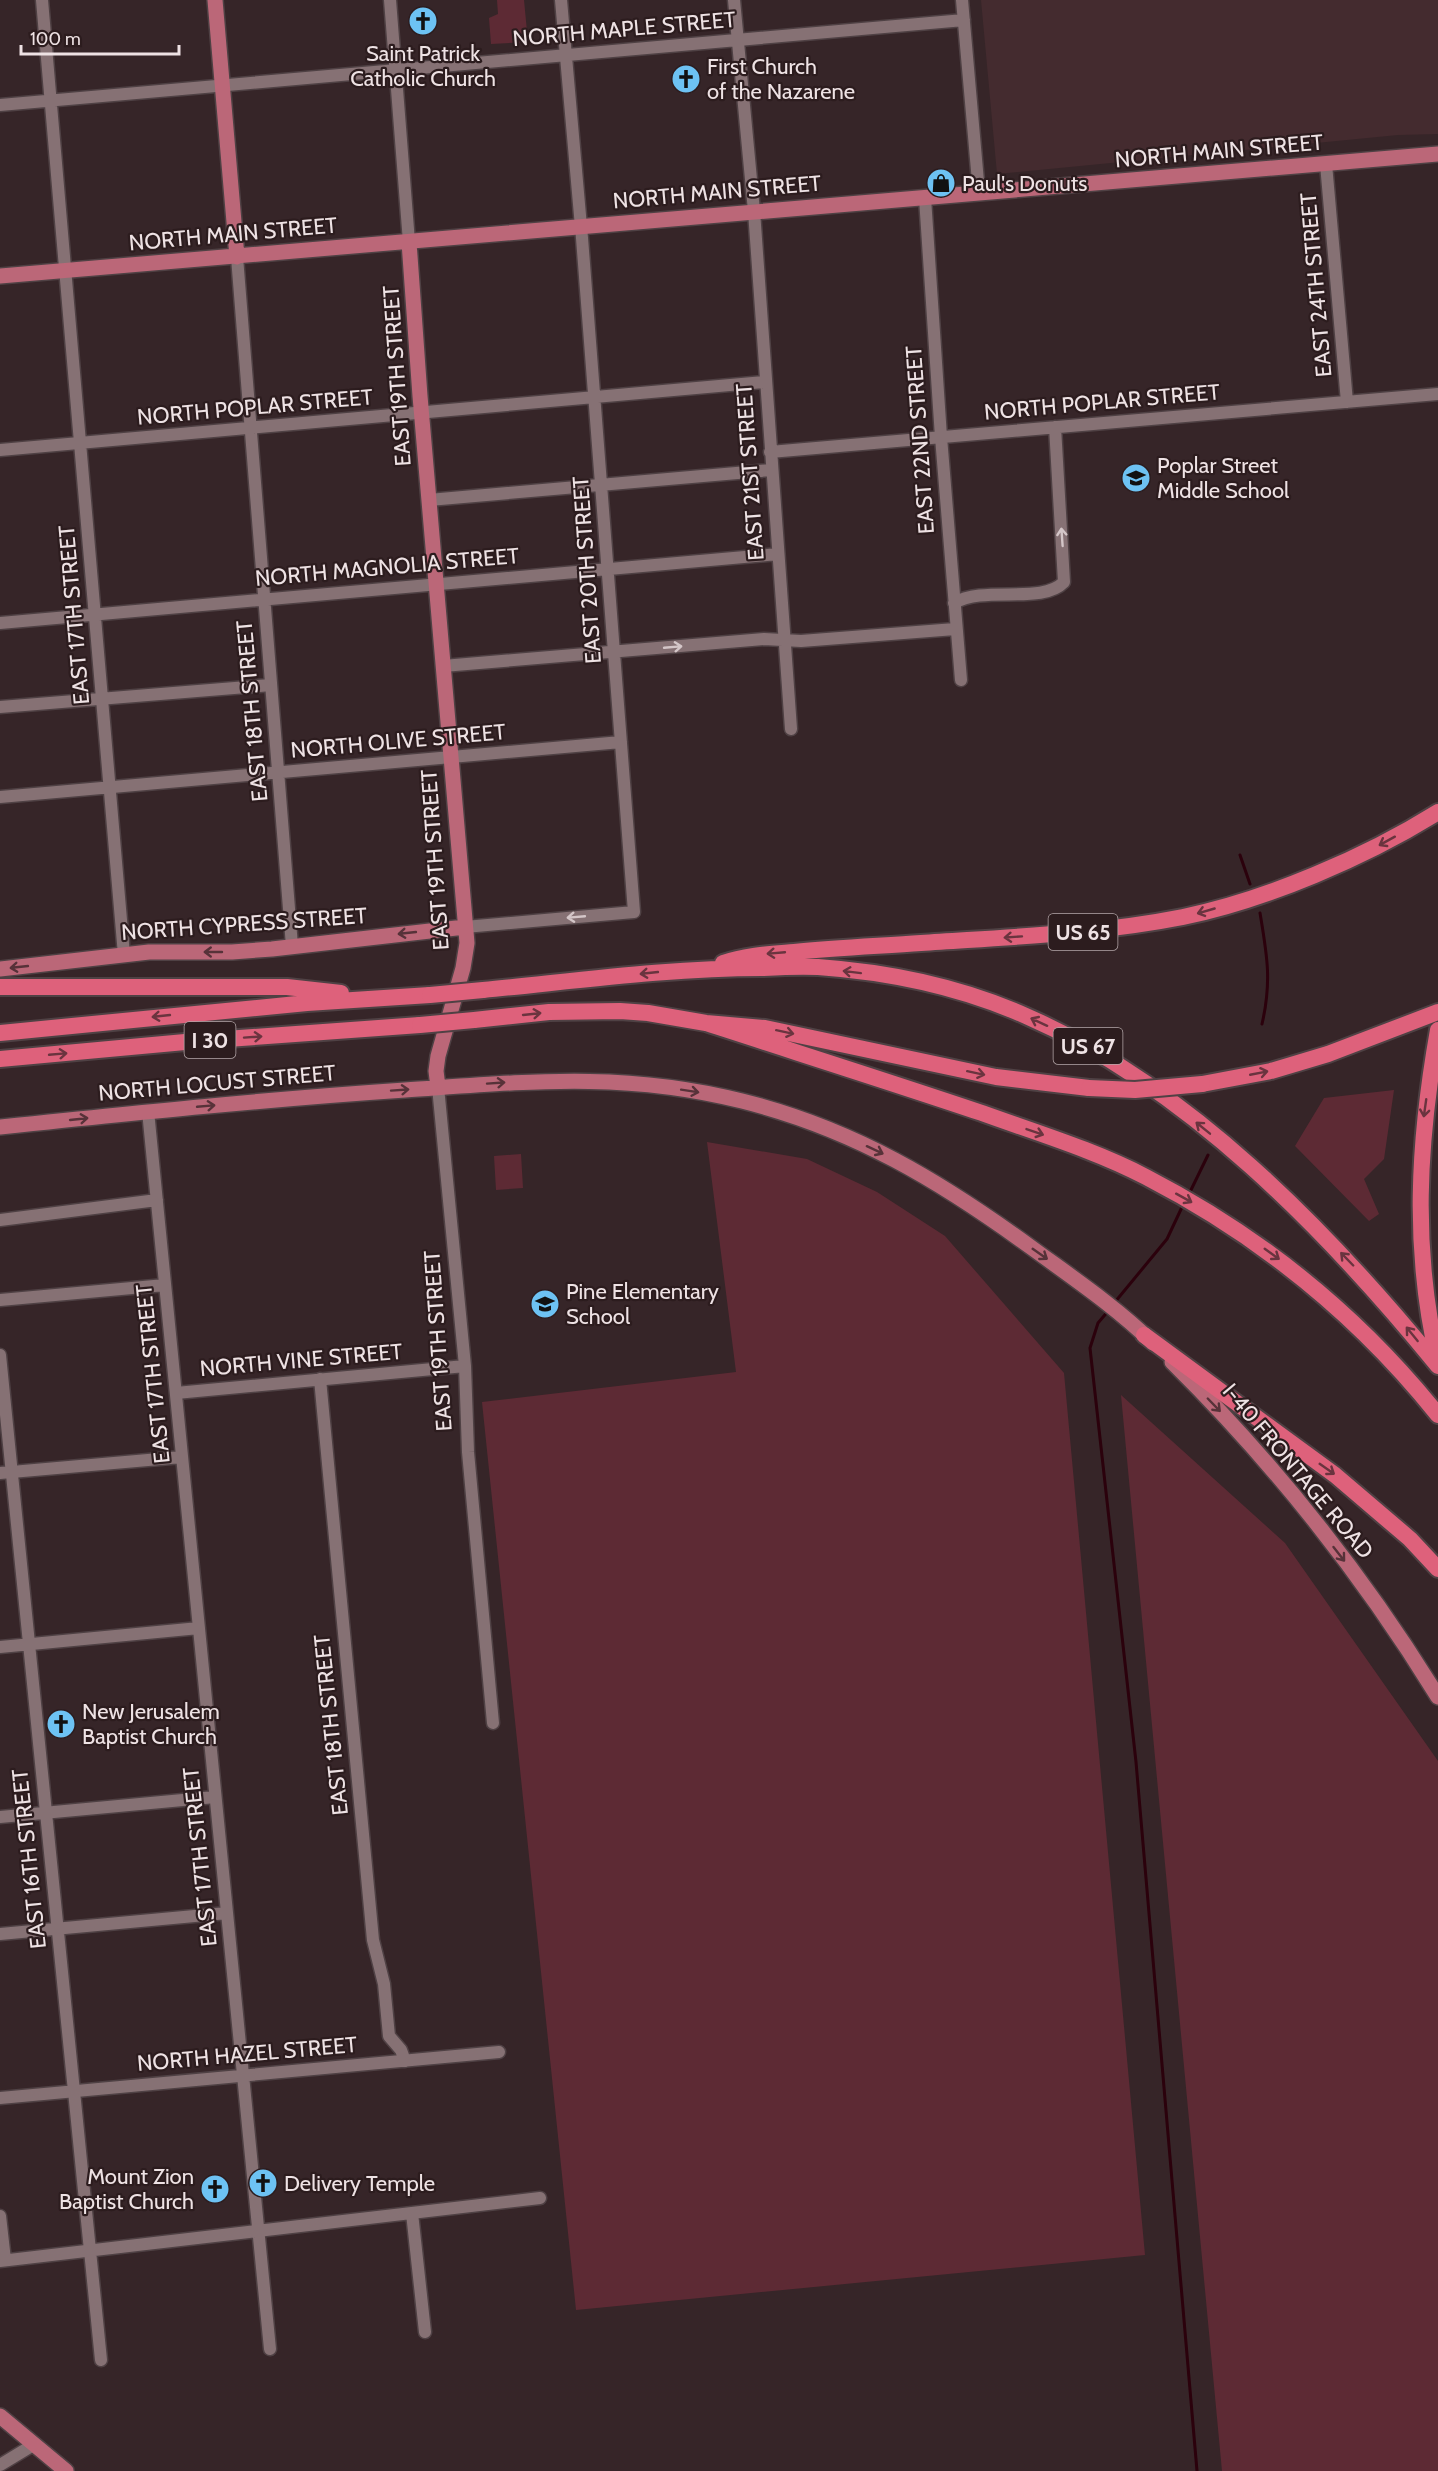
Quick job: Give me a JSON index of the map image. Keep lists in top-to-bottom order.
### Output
{
  "streets": {
    "highway": ["US 65", "I 30", "US 67"],
    "main road": [
      "NORTH MAIN STREET",
      "EAST 19TH STREET",
      "NORTH CYPRESS STREET",
      "NORTH LOCUST STREET",
      "I-40 FRONTAGE ROAD"
    ],
    "street": [
      "NORTH MAPLE STREET",
      "EAST 24TH STREET",
      "NORTH POPLAR STREET",
      "EAST 22ND STREET",
      "EAST 21ST STREET",
      "NORTH MAGNOLIA STREET",
      "EAST 20TH STREET",
      "EAST 17TH STREET",
      "EAST 18TH STREET",
      "NORTH OLIVE STREET",
      "NORTH VINE STREET",
      "EAST 16TH STREET",
      "NORTH HAZEL STREET"
    ]
  },
  "crossings": [
    ["NORTH MAPLE STREET", "EAST 21ST STREET"],
    ["NORTH MAPLE STREET", "EAST 20TH STREET"],
    ["NORTH MAPLE STREET", "EAST 17TH STREET"],
    ["NORTH MAIN STREET", "EAST 24TH STREET"],
    ["NORTH MAIN STREET", "EAST 19TH STREET"],
    ["NORTH MAIN STREET", "EAST 22ND STREET"],
    ["NORTH MAIN STREET", "EAST 21ST STREET"],
    ["NORTH MAIN STREET", "EAST 20TH STREET"],
    ["NORTH MAIN STREET", "EAST 17TH STREET"],
    ["NORTH MAIN STREET", "EAST 18TH STREET"],
    ["EAST 24TH STREET", "NORTH POPLAR STREET"],
    ["EAST 19TH STREET", "NORTH POPLAR STREET"],
    ["EAST 19TH STREET", "NORTH MAGNOLIA STREET"],
    ["EAST 19TH STREET", "NORTH OLIVE STREET"],
    ["EAST 19TH STREET", "NORTH CYPRESS STREET"],
    ["EAST 19TH STREET", "NORTH LOCUST STREET"],
    ["EAST 19TH STREET", "NORTH VINE STREET"],
    ["NORTH POPLAR STREET", "EAST 22ND STREET"],
    ["NORTH POPLAR STREET", "EAST 21ST STREET"],
    ["NORTH POPLAR STREET", "EAST 20TH STREET"],
    ["NORTH POPLAR STREET", "EAST 17TH STREET"],
    ["NORTH POPLAR STREET", "EAST 18TH STREET"],
    ["EAST 21ST STREET", "NORTH MAGNOLIA STREET"],
    ["NORTH MAGNOLIA STREET", "EAST 20TH STREET"],
    ["NORTH MAGNOLIA STREET", "EAST 17TH STREET"],
    ["NORTH MAGNOLIA STREET", "EAST 18TH STREET"],
    ["EAST 20TH STREET", "NORTH OLIVE STREET"],
    ["EAST 20TH STREET", "NORTH CYPRESS STREET"],
    ["EAST 17TH STREET", "NORTH OLIVE STREET"],
    ["EAST 17TH STREET", "NORTH CYPRESS STREET"],
    ["EAST 17TH STREET", "NORTH LOCUST STREET"],
    ["EAST 17TH STREET", "NORTH VINE STREET"],
    ["EAST 17TH STREET", "NORTH HAZEL STREET"],
    ["EAST 18TH STREET", "NORTH OLIVE STREET"],
    ["EAST 18TH STREET", "NORTH CYPRESS STREET"],
    ["EAST 18TH STREET", "NORTH VINE STREET"],
    ["EAST 18TH STREET", "NORTH HAZEL STREET"],
    ["US 65", "I 30"],
    ["US 65", "US 67"],
    ["I 30", "US 67"],
    ["NORTH LOCUST STREET", "I-40 FRONTAGE ROAD"],
    ["EAST 16TH STREET", "NORTH HAZEL STREET"]
  ],
  "one_way": ["NORTH CYPRESS STREET", "NORTH LOCUST STREET", "I-40 FRONTAGE ROAD"],
  "places": {
    "church": [
      "Saint Patrick Catholic Church",
      "First Church of the Nazarene",
      "New Jerusalem Baptist Church",
      "Delivery Temple",
      "Mount Zion Baptist Church"
    ],
    "shop": ["Paul's Donuts"],
    "school or university": ["Poplar Street Middle School", "Pine Elementary School"]
  },
  "scale_bar": "100 m"
}
